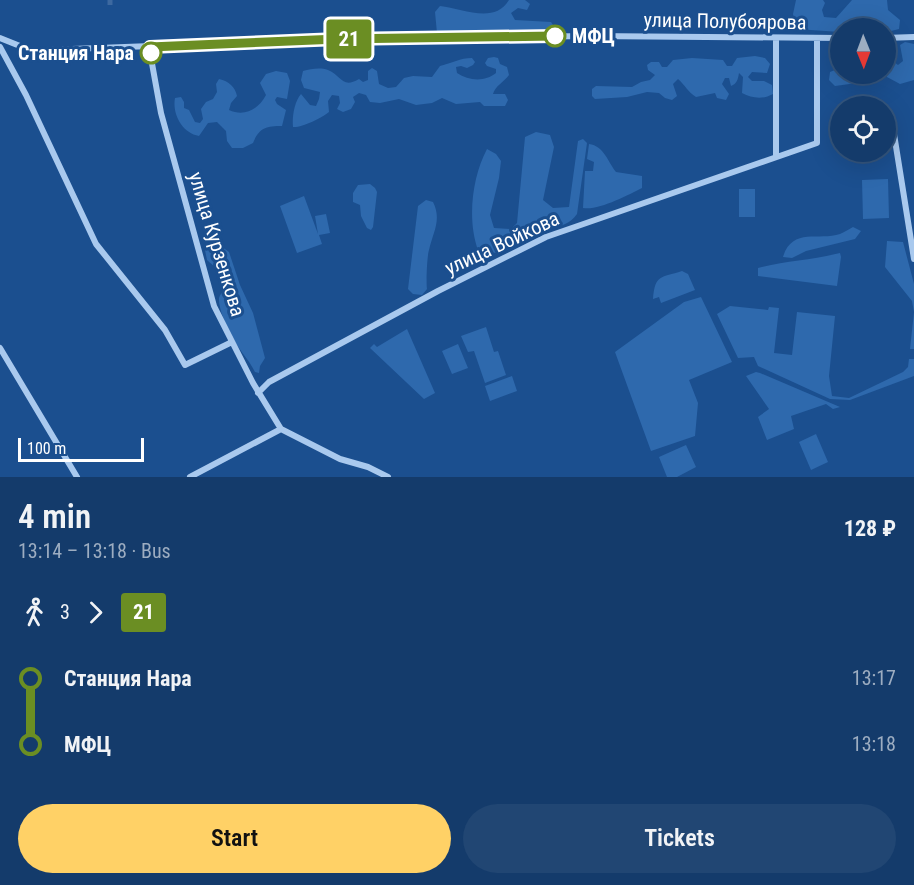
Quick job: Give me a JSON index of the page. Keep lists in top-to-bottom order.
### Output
{
  "streets": {
    "street": ["улица Полубоярова", "улица Войкова", "улица Курзенкова"]
  },
  "crossings": [
    ["улица Полубоярова", "улица Войкова"],
    ["улица Полубоярова", "улица Курзенкова"],
    ["улица Войкова", "улица Курзенкова"]
  ],
  "places": ["МФЦ", "Станция Нара"],
  "lines": ["bus line 21"],
  "scale_bar": "100 m",
  "north": "bottom",
  "page": {
    "on_map": "21",
    "scale": "100 m",
    "heading": ["4 min", "13:14 – 13:18 · Bus", "128 ₽"],
    "legs": ["3", "21"],
    "list": [
      {
        "name": "Станция Нара",
        "value": "13:17"
      },
      {
        "name": "МФЦ",
        "value": "13:18"
      }
    ],
    "buttons": ["Start", "Tickets"]
  }
}
